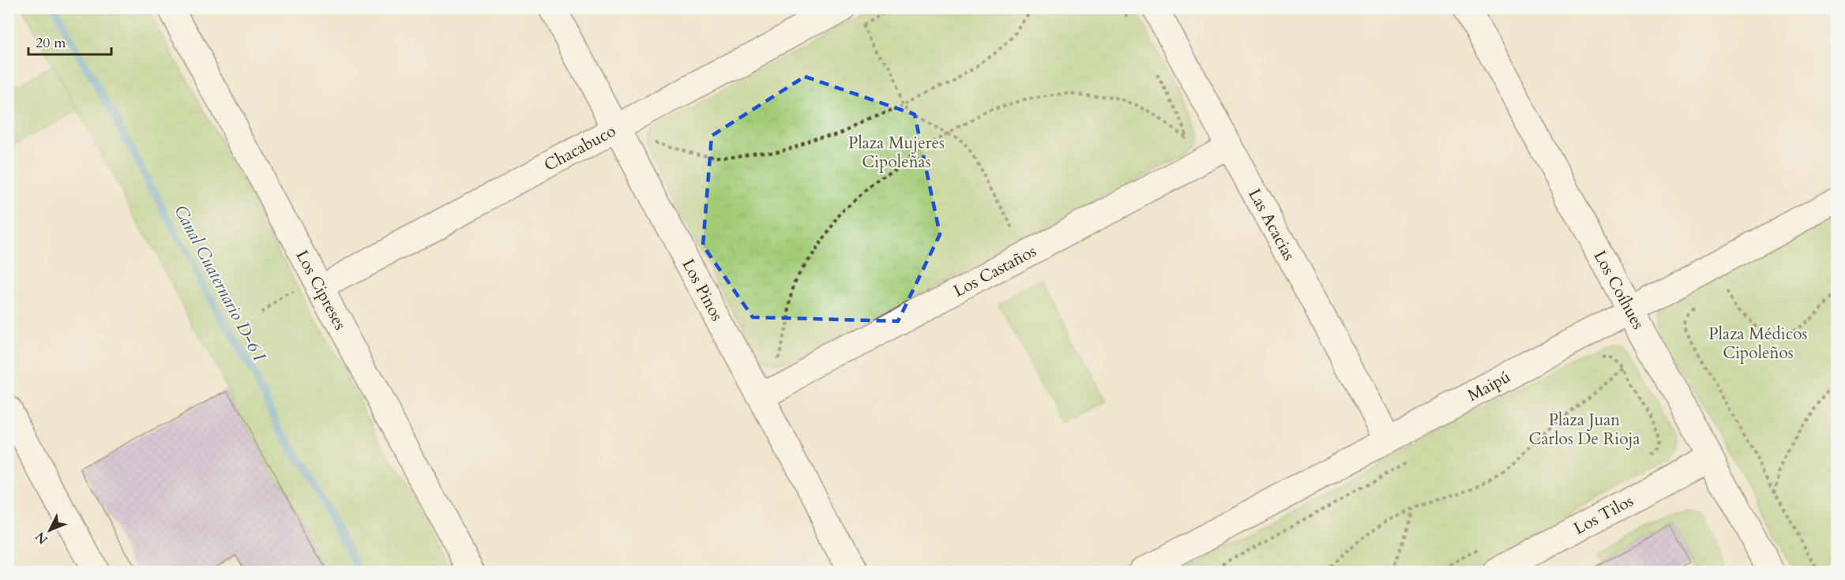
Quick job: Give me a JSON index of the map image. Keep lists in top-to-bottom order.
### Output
{
  "streets": {
    "street": [
      "Chacabuco",
      "Las Acacias",
      "Los Castaños",
      "Los Pinos",
      "Los Coíhues",
      "Los Cipreses",
      "Maipú",
      "Los Tilos"
    ]
  },
  "crossings": [
    ["Chacabuco", "Los Pinos"],
    ["Chacabuco", "Los Cipreses"],
    ["Las Acacias", "Los Castaños"],
    ["Las Acacias", "Maipú"],
    ["Los Castaños", "Los Pinos"],
    ["Los Coíhues", "Maipú"],
    ["Los Coíhues", "Los Tilos"]
  ],
  "water": ["Canal Cuaternario D-6 I"],
  "parks": ["Plaza Mujeres Cipoleñas", "Plaza Médicos Cipoleños", "Plaza Juan Carlos De Rioja"],
  "scale_bar": "20 m",
  "north": "bottom left"
}
